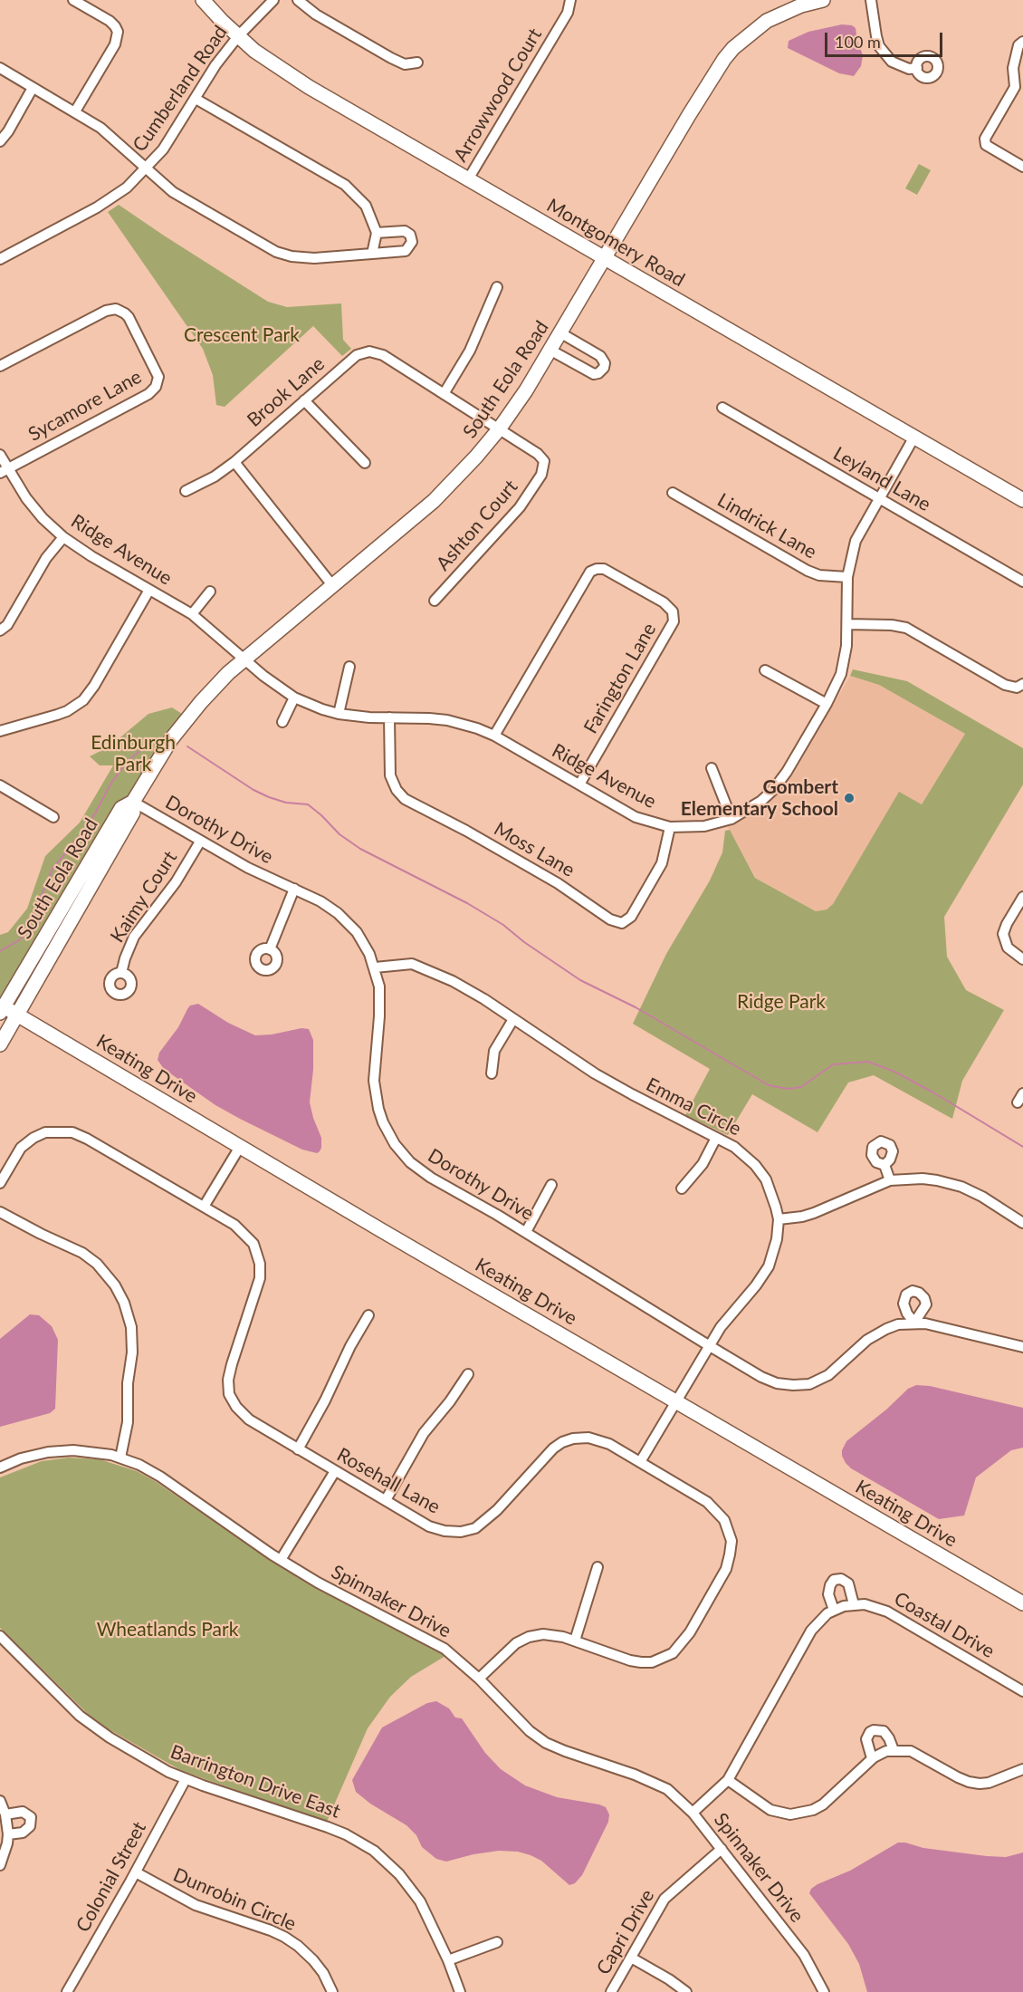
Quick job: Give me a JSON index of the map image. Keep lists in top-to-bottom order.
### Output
{
  "streets": {
    "street": [
      "Cumberland Road",
      "Arrowwood Court",
      "Montgomery Road",
      "South Eola Road",
      "Brook Lane",
      "Sycamore Lane",
      "Leyland Lane",
      "Ashton Court",
      "Lindrick Lane",
      "Ridge Avenue",
      "Farington Lane",
      "Dorothy Drive",
      "Moss Lane",
      "Kaimy Court",
      "Keating Drive",
      "Emma Circle",
      "Rosehall Lane",
      "Spinnaker Drive",
      "Coastal Drive",
      "Barrington Drive East",
      "Colonial Street",
      "Dunrobin Circle",
      "Capri Drive"
    ]
  },
  "crossings": [
    ["Cumberland Road", "Montgomery Road"],
    ["Arrowwood Court", "Montgomery Road"],
    ["Montgomery Road", "South Eola Road"],
    ["Montgomery Road", "Ridge Avenue"],
    ["South Eola Road", "Brook Lane"],
    ["South Eola Road", "Ashton Court"],
    ["South Eola Road", "Ridge Avenue"],
    ["South Eola Road", "Dorothy Drive"],
    ["South Eola Road", "Keating Drive"],
    ["Brook Lane", "Ashton Court"],
    ["Sycamore Lane", "Ridge Avenue"],
    ["Leyland Lane", "Ridge Avenue"],
    ["Lindrick Lane", "Ridge Avenue"],
    ["Ridge Avenue", "Farington Lane"],
    ["Ridge Avenue", "Moss Lane"],
    ["Dorothy Drive", "Kaimy Court"],
    ["Dorothy Drive", "Emma Circle"],
    ["Keating Drive", "Emma Circle"],
    ["Emma Circle", "Rosehall Lane"],
    ["Rosehall Lane", "Spinnaker Drive"],
    ["Spinnaker Drive", "Capri Drive"],
    ["Barrington Drive East", "Colonial Street"],
    ["Colonial Street", "Dunrobin Circle"]
  ],
  "parks": [
    "Crescent Park",
    "Edinburgh Park",
    "Ridge Park",
    "Wheatlands Park"
  ],
  "places": ["Gombert Elementary School"],
  "scale_bar": "100 m"
}
